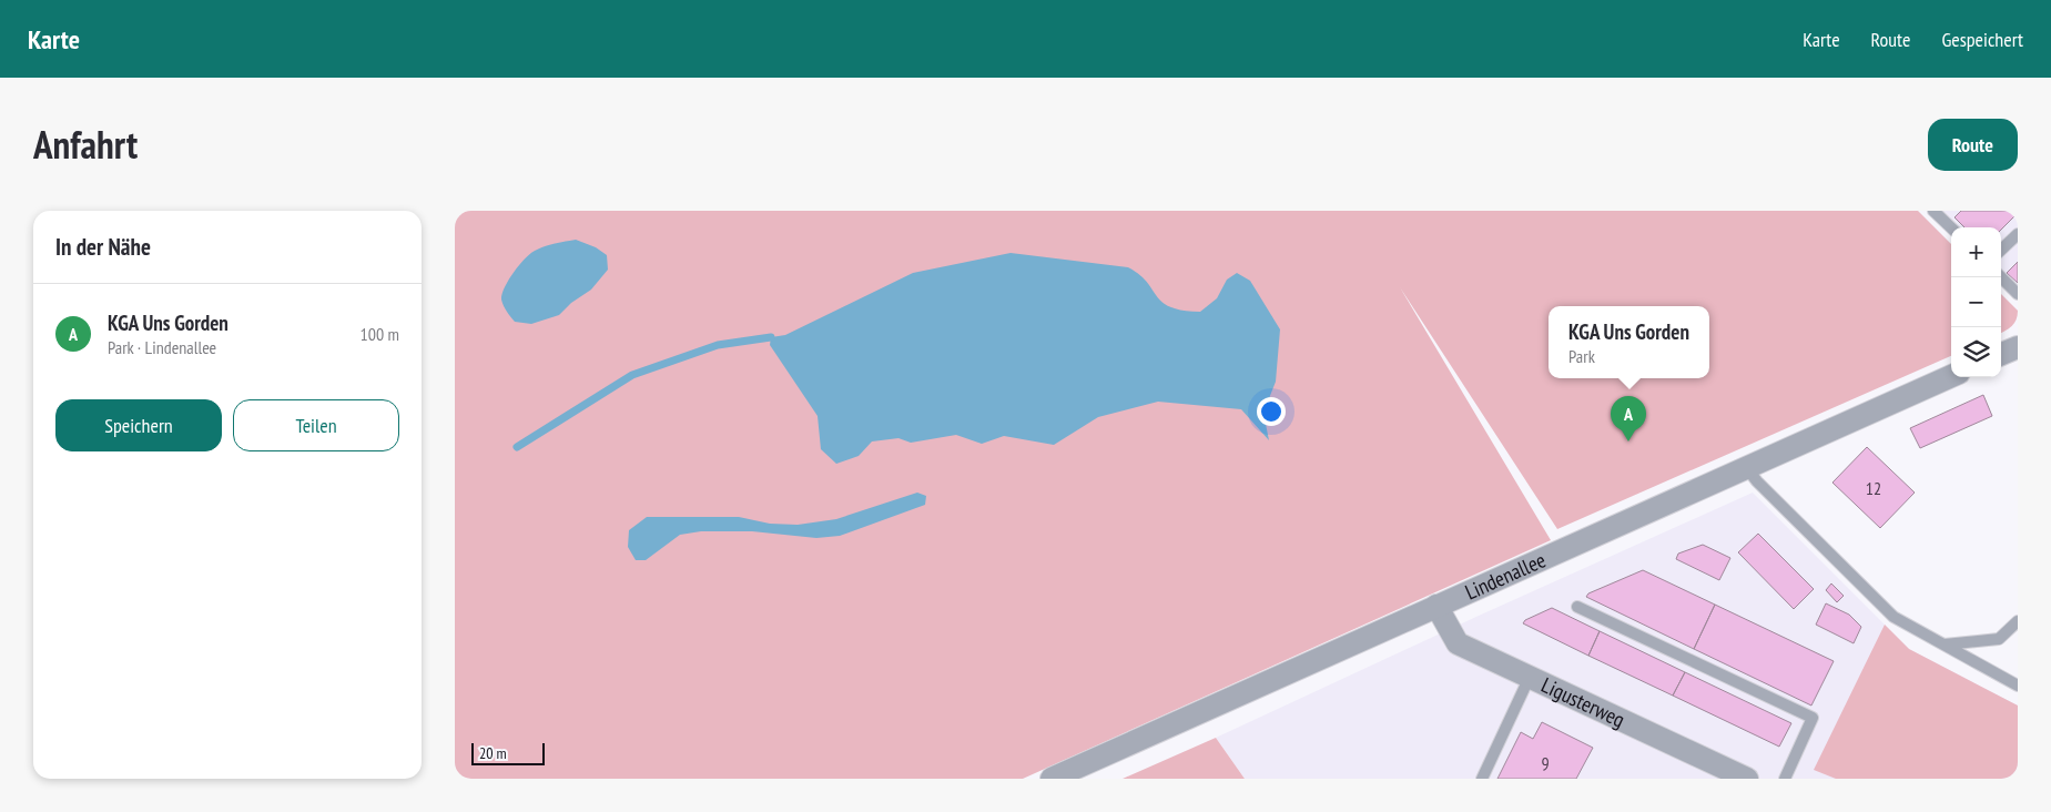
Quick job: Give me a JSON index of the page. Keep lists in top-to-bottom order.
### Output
{
  "streets": {
    "street": ["Lindenallee", "Ligusterweg"]
  },
  "crossings": [
    ["Lindenallee", "Ligusterweg"]
  ],
  "house_numbers": ["12", "9"],
  "scale_bar": "20 m",
  "page": {
    "header": "Karte",
    "nav": ["Karte", "Route", "Gespeichert"],
    "title": "Anfahrt",
    "buttons": [
      "Route",
      ["Speichern", "Teilen"]
    ],
    "heading": "In der Nähe",
    "map_buttons": ["+", "−"],
    "list": [
      {
        "mark": "A",
        "name": "KGA Uns Gorden",
        "note": "Park · Lindenallee",
        "value": "100 m"
      }
    ],
    "popup": ["KGA Uns Gorden", "Park"],
    "pins": "A",
    "scale": "20 m"
  }
}
